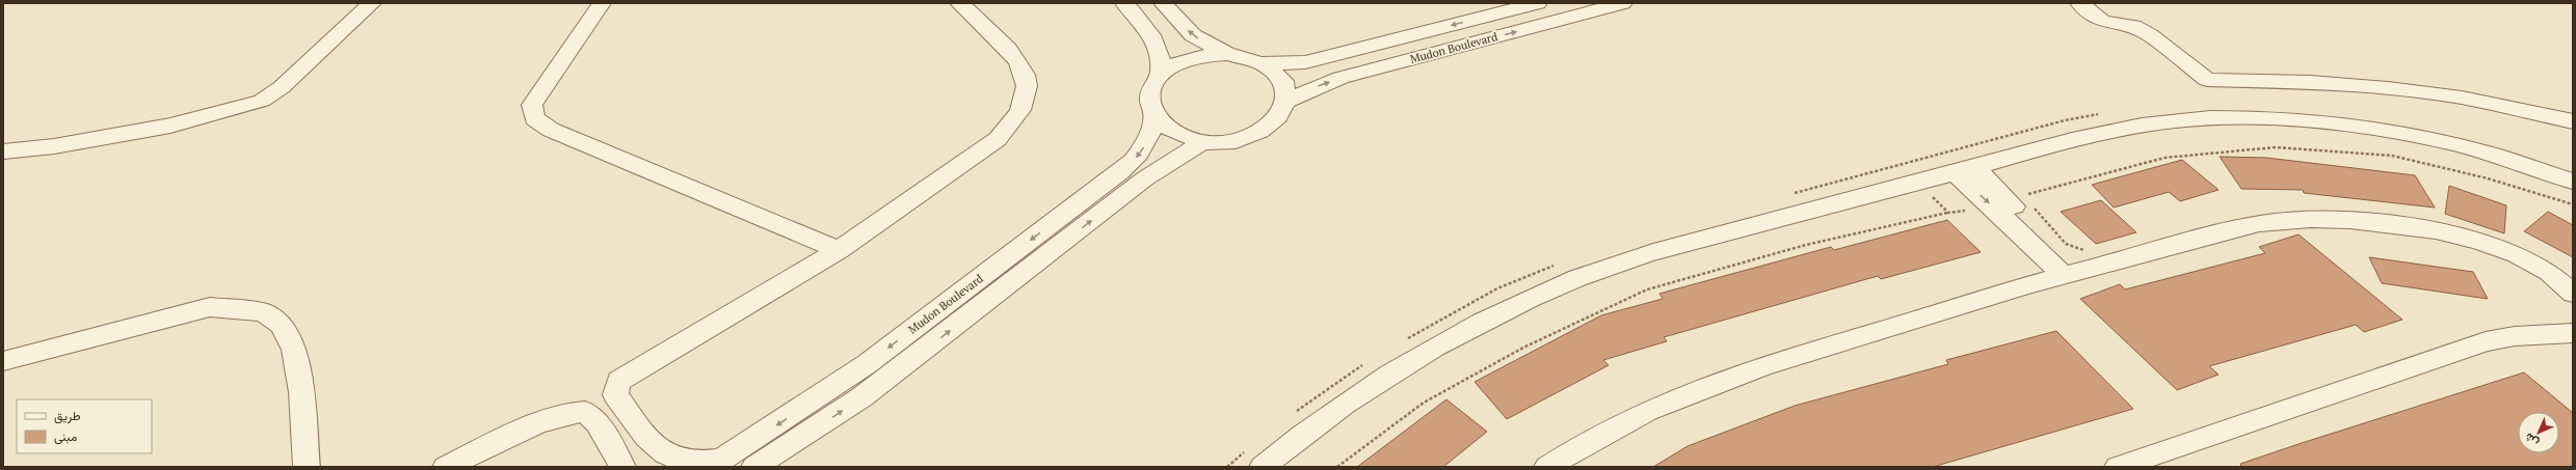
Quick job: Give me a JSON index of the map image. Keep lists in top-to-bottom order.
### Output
{
  "streets": {
    "street": ["Mudon Boulevard"]
  },
  "legend": ["طريق", "مبنى"],
  "north": "bottom left"
}
